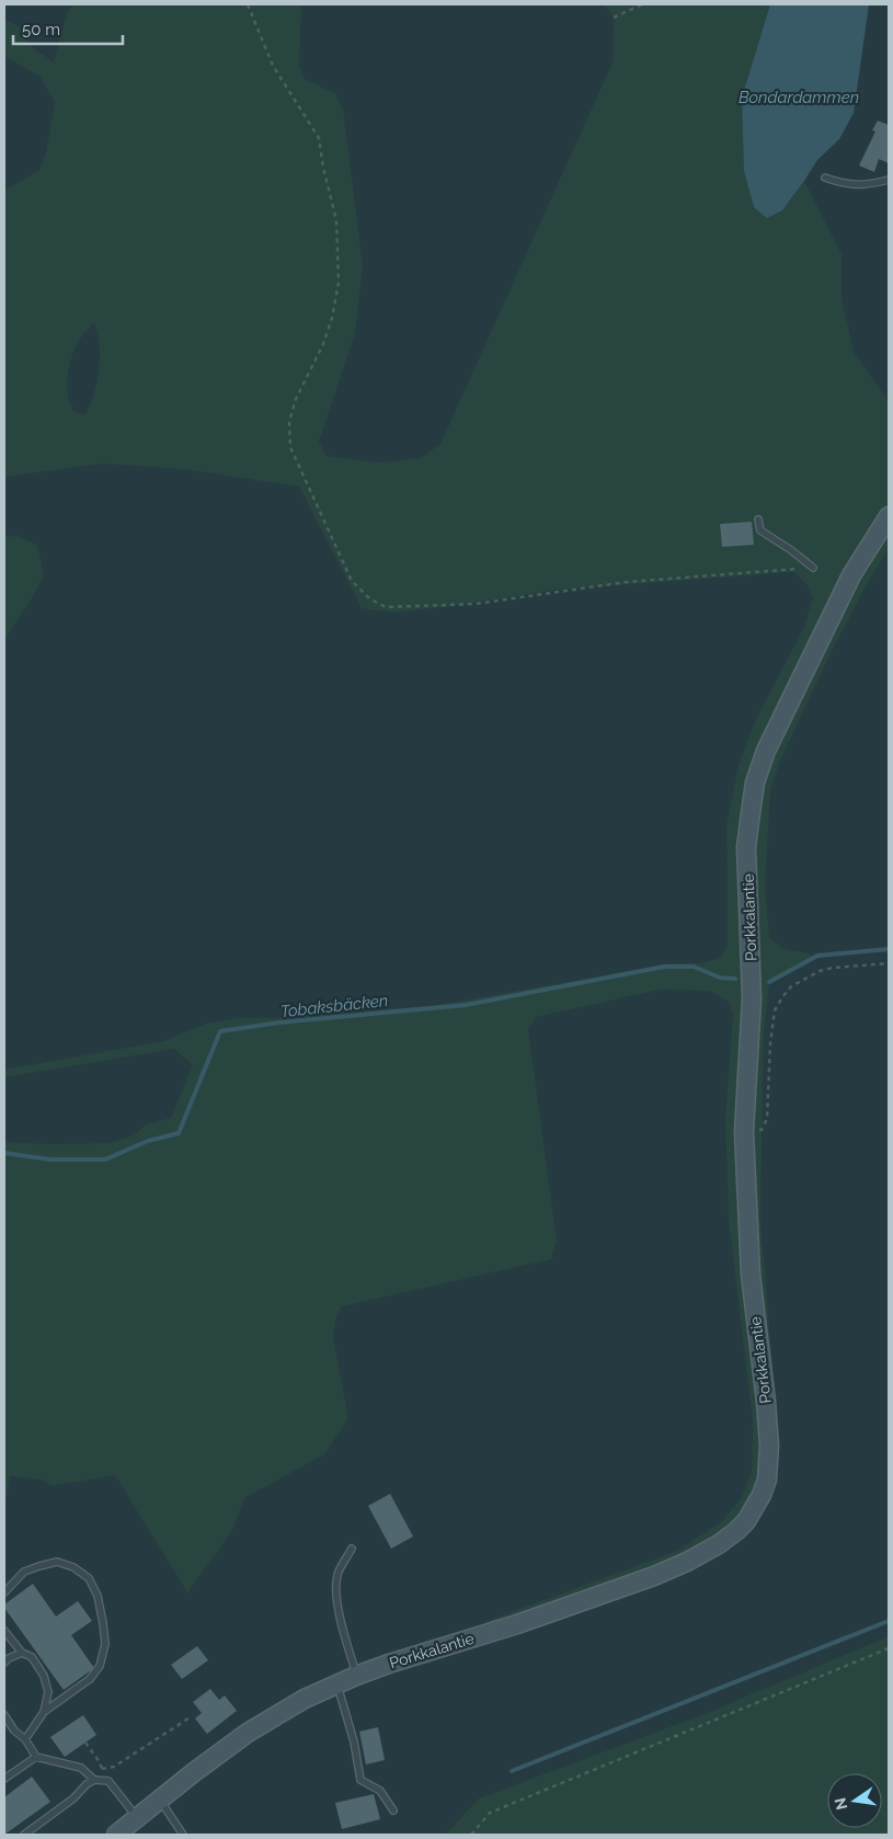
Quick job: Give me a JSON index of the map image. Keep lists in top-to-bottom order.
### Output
{
  "streets": {
    "street": ["Porkkalantie"]
  },
  "water": ["Bondardammen", "Tobaksbäcken"],
  "scale_bar": "50 m",
  "north": "left"
}
